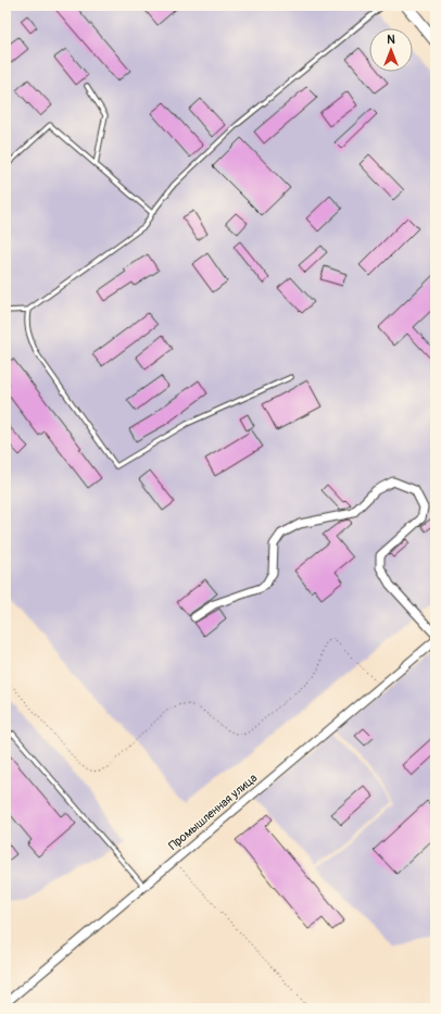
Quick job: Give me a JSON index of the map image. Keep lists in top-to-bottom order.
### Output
{
  "streets": {
    "street": ["Промышленная улица"]
  },
  "north": "top"
}
